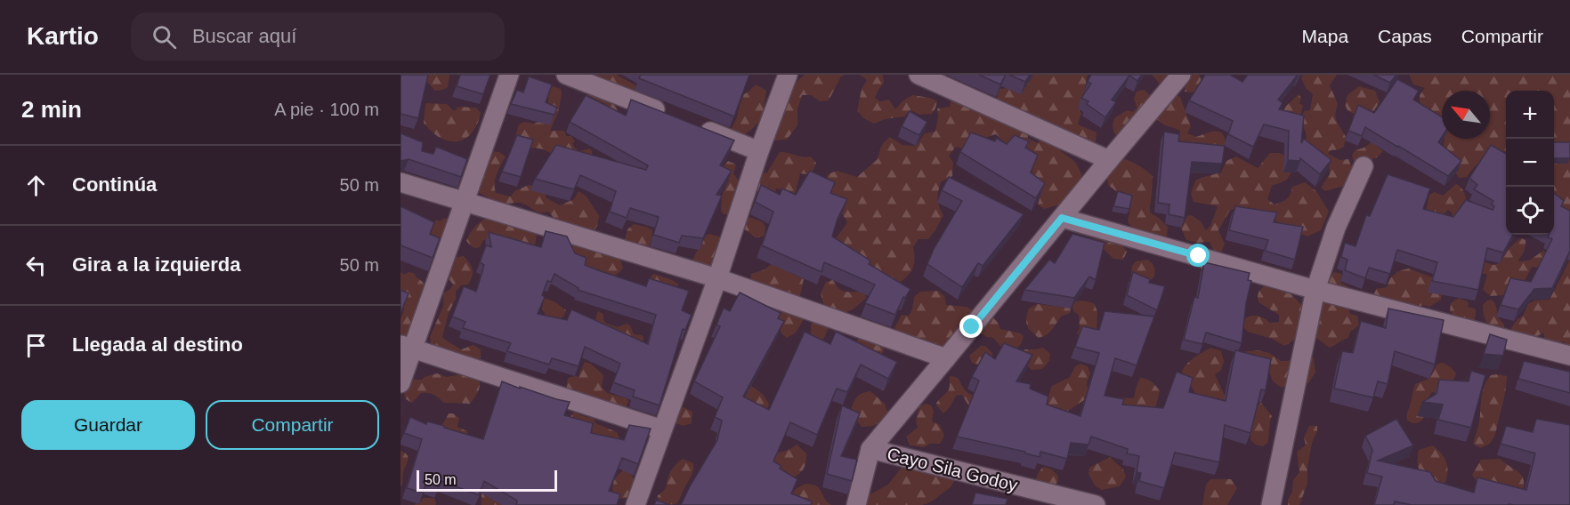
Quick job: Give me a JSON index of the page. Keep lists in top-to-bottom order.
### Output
{
  "streets": {
    "street": ["Cayo Sila Godoy"]
  },
  "scale_bar": "50 m",
  "north": "top left",
  "page": {
    "header": "Kartio",
    "search": "Buscar aquí",
    "nav": ["Mapa", "Capas", "Compartir"],
    "heading": ["2 min", "A pie · 100 m"],
    "map_buttons": ["+", "−"],
    "list": [
      ["Continúa", "50 m"],
      ["Gira a la izquierda", "50 m"],
      "Llegada al destino"
    ],
    "buttons": ["Guardar", "Compartir"],
    "scale": "50 m"
  }
}
